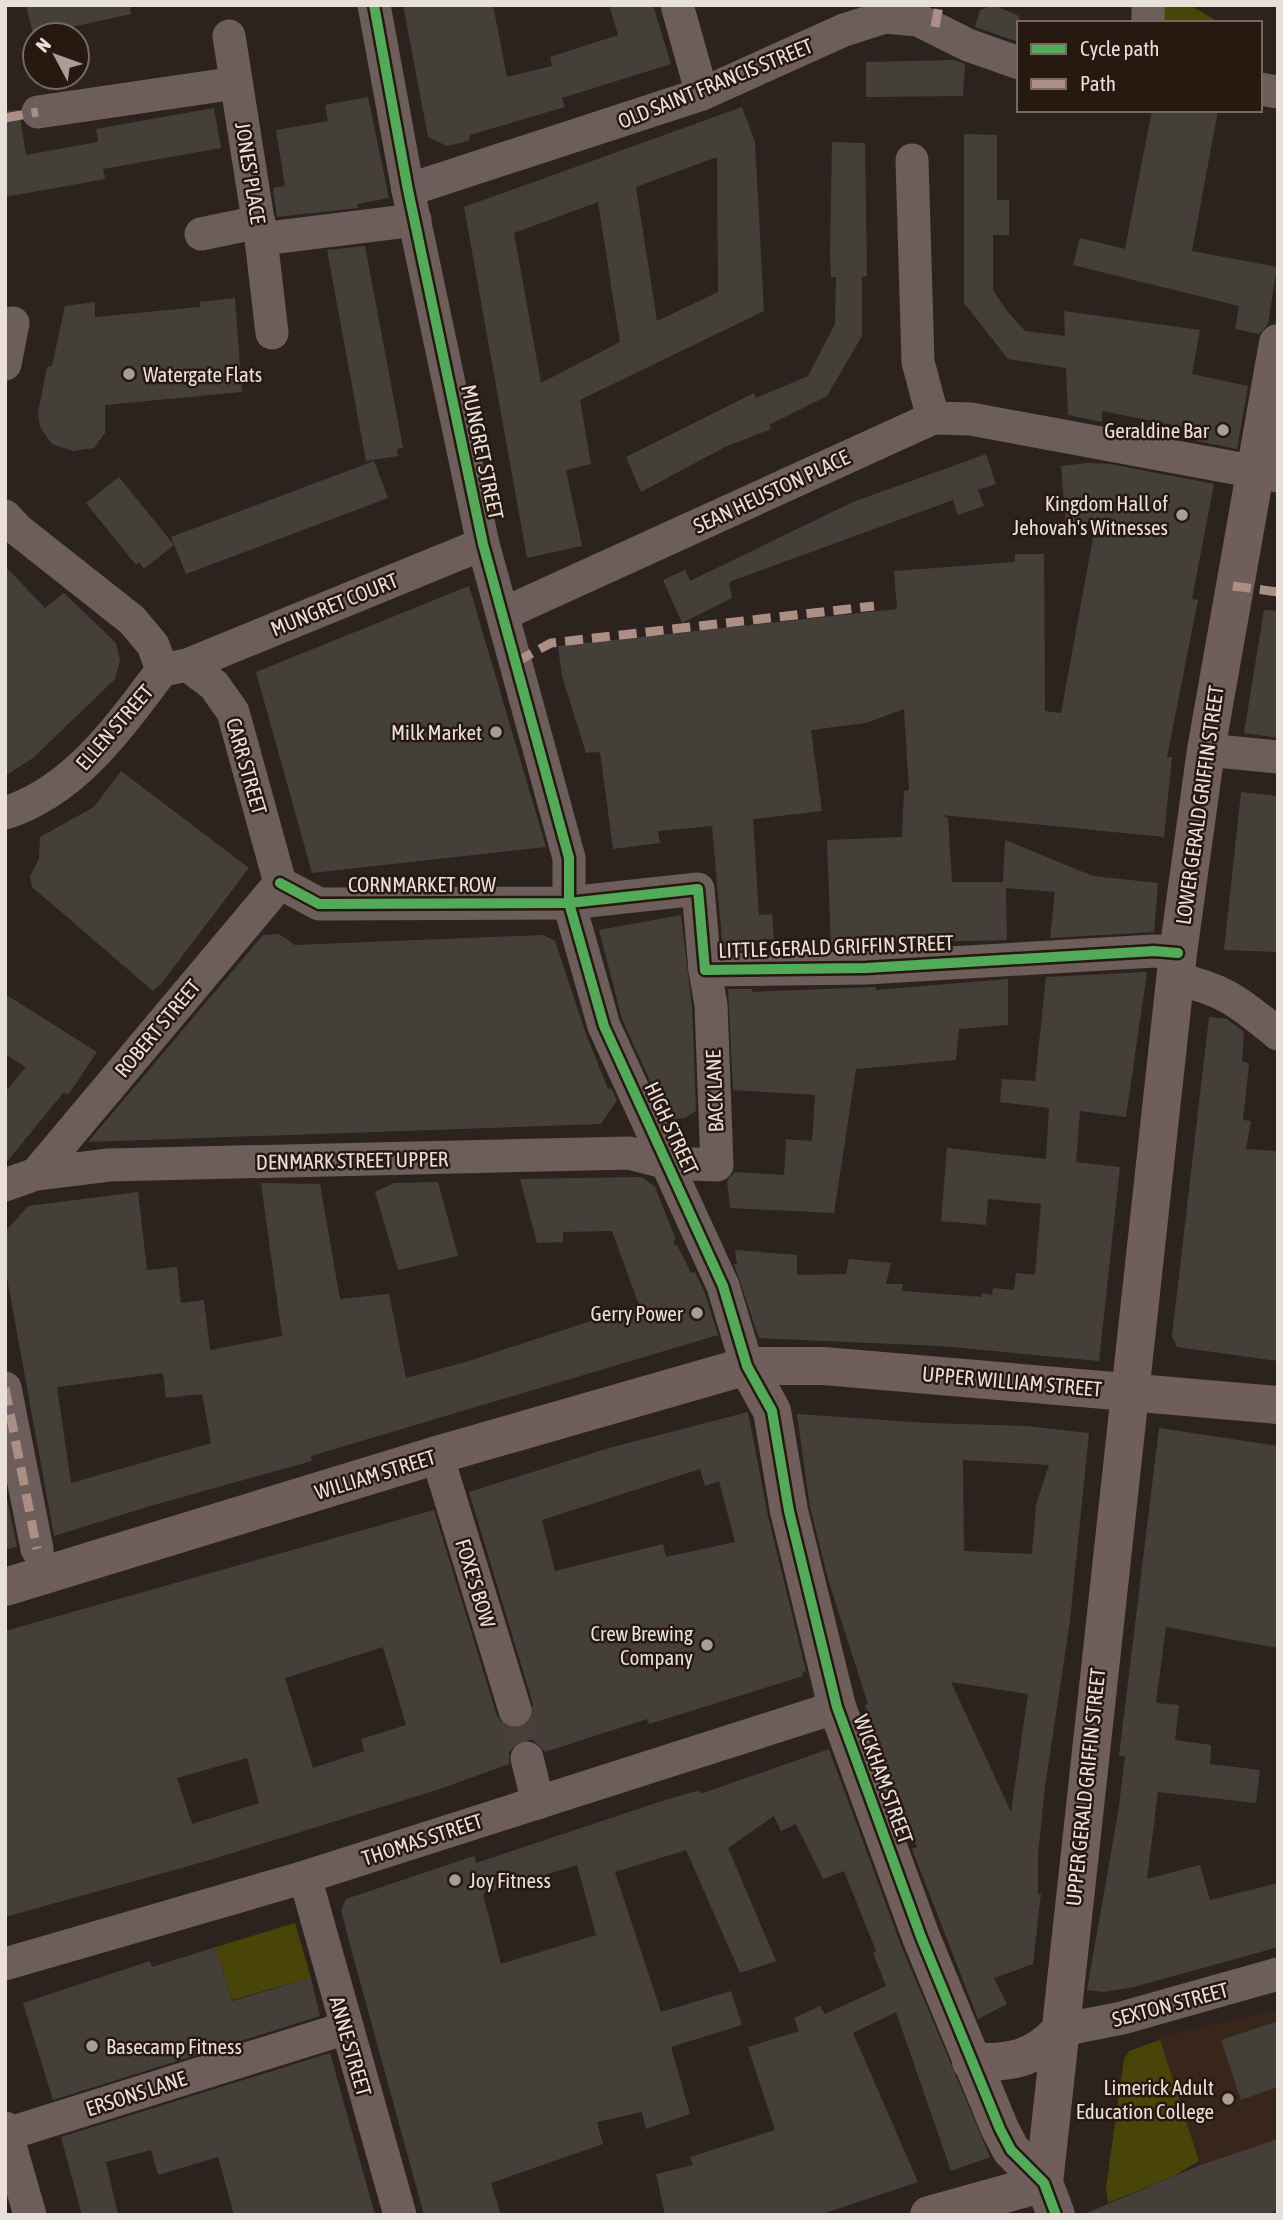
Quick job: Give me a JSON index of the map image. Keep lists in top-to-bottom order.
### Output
{
  "streets": {
    "main road": [
      "LOWER GERALD GRIFFIN STREET",
      "UPPER WILLIAM STREET",
      "WILLIAM STREET",
      "WICKHAM STREET",
      "UPPER GERALD GRIFFIN STREET"
    ],
    "street": [
      "OLD SAINT FRANCIS STREET",
      "JONES' PLACE",
      "MUNGRET STREET",
      "SEAN HEUSTON PLACE",
      "MUNGRET COURT",
      "ELLEN STREET",
      "CARR STREET",
      "CORNMARKET ROW",
      "LITTLE GERALD GRIFFIN STREET",
      "ROBERT STREET",
      "BACK LANE",
      "HIGH STREET",
      "DENMARK STREET UPPER",
      "FOXE'S BOW",
      "THOMAS STREET",
      "SEXTON STREET",
      "ANNE STREET",
      "ERSONS LANE"
    ]
  },
  "crossings": [
    ["OLD SAINT FRANCIS STREET", "JONES' PLACE"],
    ["OLD SAINT FRANCIS STREET", "MUNGRET STREET"],
    ["JONES' PLACE", "MUNGRET STREET"],
    ["MUNGRET STREET", "SEAN HEUSTON PLACE"],
    ["MUNGRET STREET", "MUNGRET COURT"],
    ["MUNGRET STREET", "CORNMARKET ROW"],
    ["MUNGRET STREET", "LITTLE GERALD GRIFFIN STREET"],
    ["MUNGRET STREET", "HIGH STREET"],
    ["SEAN HEUSTON PLACE", "LOWER GERALD GRIFFIN STREET"],
    ["MUNGRET COURT", "ELLEN STREET"],
    ["MUNGRET COURT", "CARR STREET"],
    ["ELLEN STREET", "CARR STREET"],
    ["CARR STREET", "CORNMARKET ROW"],
    ["CARR STREET", "ROBERT STREET"],
    ["LOWER GERALD GRIFFIN STREET", "LITTLE GERALD GRIFFIN STREET"],
    ["LOWER GERALD GRIFFIN STREET", "UPPER WILLIAM STREET"],
    ["LOWER GERALD GRIFFIN STREET", "UPPER GERALD GRIFFIN STREET"],
    ["CORNMARKET ROW", "LITTLE GERALD GRIFFIN STREET"],
    ["CORNMARKET ROW", "ROBERT STREET"],
    ["CORNMARKET ROW", "HIGH STREET"],
    ["LITTLE GERALD GRIFFIN STREET", "BACK LANE"],
    ["LITTLE GERALD GRIFFIN STREET", "HIGH STREET"],
    ["ROBERT STREET", "DENMARK STREET UPPER"],
    ["BACK LANE", "HIGH STREET"],
    ["BACK LANE", "DENMARK STREET UPPER"],
    ["HIGH STREET", "DENMARK STREET UPPER"],
    ["HIGH STREET", "UPPER WILLIAM STREET"],
    ["HIGH STREET", "WILLIAM STREET"],
    ["HIGH STREET", "WICKHAM STREET"],
    ["UPPER WILLIAM STREET", "WILLIAM STREET"],
    ["UPPER WILLIAM STREET", "WICKHAM STREET"],
    ["UPPER WILLIAM STREET", "UPPER GERALD GRIFFIN STREET"],
    ["WILLIAM STREET", "FOXE'S BOW"],
    ["WILLIAM STREET", "WICKHAM STREET"],
    ["WICKHAM STREET", "UPPER GERALD GRIFFIN STREET"],
    ["WICKHAM STREET", "THOMAS STREET"],
    ["UPPER GERALD GRIFFIN STREET", "SEXTON STREET"],
    ["THOMAS STREET", "ANNE STREET"],
    ["ANNE STREET", "ERSONS LANE"]
  ],
  "places": [
    "Watergate Flats",
    "Geraldine Bar",
    "Kingdom Hall of Jehovah's Witnesses",
    "Milk Market",
    "Gerry Power",
    "Crew Brewing Company",
    "Joy Fitness",
    "Basecamp Fitness",
    "Limerick Adult Education College"
  ],
  "legend": ["Cycle path", "Path"],
  "north": "top left"
}
